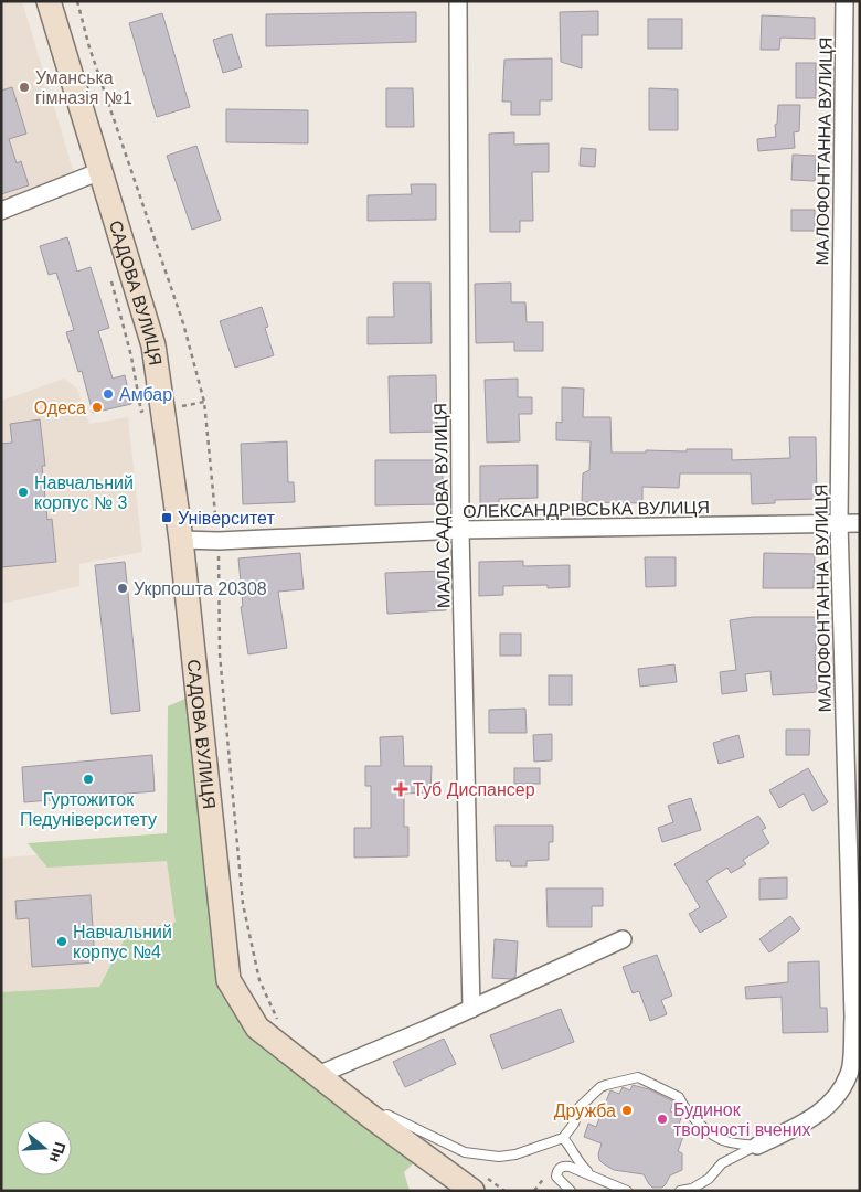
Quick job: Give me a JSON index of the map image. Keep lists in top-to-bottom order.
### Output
{
  "streets": {
    "street": [
      "МАЛОФОНТАННА ВУЛИЦЯ",
      "САДОВА ВУЛИЦЯ",
      "МАЛА САДОВА ВУЛИЦЯ",
      "ОЛЕКСАНДРІВСЬКА ВУЛИЦЯ"
    ]
  },
  "crossings": [
    ["МАЛОФОНТАННА ВУЛИЦЯ", "ОЛЕКСАНДРІВСЬКА ВУЛИЦЯ"],
    ["САДОВА ВУЛИЦЯ", "ОЛЕКСАНДРІВСЬКА ВУЛИЦЯ"],
    ["МАЛА САДОВА ВУЛИЦЯ", "ОЛЕКСАНДРІВСЬКА ВУЛИЦЯ"]
  ],
  "places": {
    "other": [
      "Уманська гімназія №1",
      "Амбар",
      "Одеса",
      "Навчальний корпус № 3",
      "Укрпошта 20308",
      "Гуртожиток Педуніверситету",
      "Навчальний корпус №4",
      "Дружба",
      "Будинок творчості вчених"
    ],
    "transit": ["Університет"],
    "health": ["Туб Диспансер"]
  },
  "north": "right"
}
